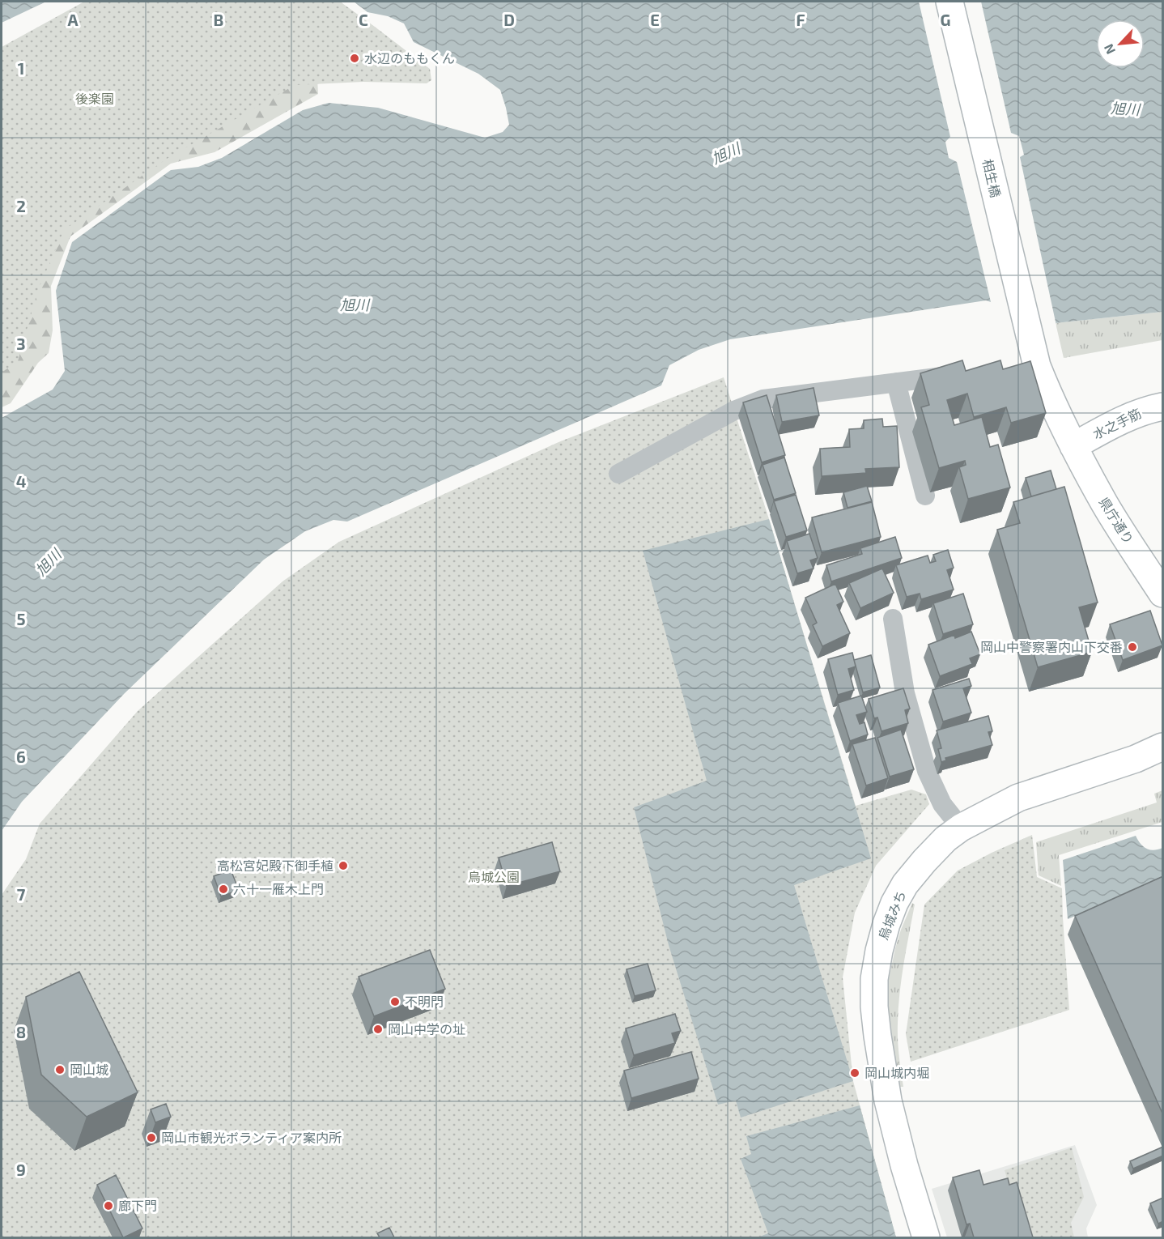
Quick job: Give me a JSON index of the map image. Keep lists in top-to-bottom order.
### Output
{
  "streets": {
    "street": [
      "相生橋",
      "水之手筋",
      "県庁通り",
      "烏城みち"
    ]
  },
  "crossings": [
    ["相生橋", "水之手筋"],
    ["相生橋", "県庁通り"],
    ["水之手筋", "県庁通り"]
  ],
  "water": ["旭川"],
  "parks": ["後楽園", "烏城公園"],
  "places": [
    "水辺のももくん",
    "岡山中警察署内山下交番",
    "高松宮妃殿下御手植",
    "六十一雁木上門",
    "不明門",
    "岡山中学の址",
    "岡山城",
    "岡山城内堀",
    "岡山市観光ボランティア案内所",
    "廊下門"
  ],
  "north": "bottom left",
  "grid": {
    "columns": [
      "A",
      "B",
      "C",
      "D",
      "E",
      "F",
      "G"
    ],
    "rows": [
      "1",
      "2",
      "3",
      "4",
      "5",
      "6",
      "7",
      "8",
      "9"
    ]
  }
}
